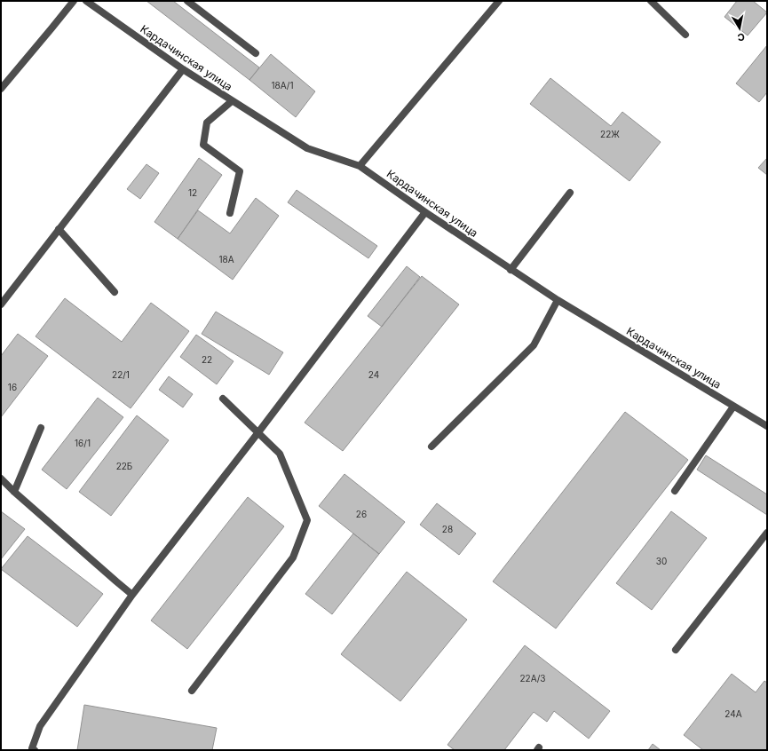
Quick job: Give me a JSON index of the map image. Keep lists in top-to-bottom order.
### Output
{
  "streets": {
    "lane": ["Кардачинская улица"]
  },
  "house_numbers": [
    "18А/1",
    "22Ж",
    "12",
    "18А",
    "22",
    "22/1",
    "24",
    "16",
    "16/1",
    "22Б",
    "26",
    "28",
    "30",
    "22А/3",
    "24А"
  ],
  "north": "bottom"
}
